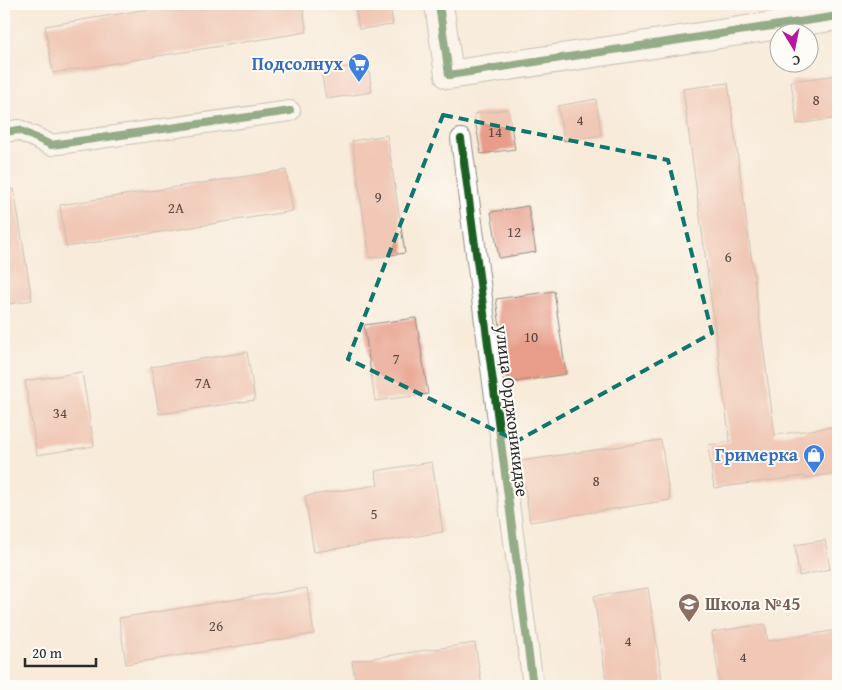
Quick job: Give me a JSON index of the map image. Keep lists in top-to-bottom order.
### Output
{
  "streets": {
    "street": ["улица Орджоникидзе"]
  },
  "places": {
    "supermarket": ["Подсолнух"],
    "shop": ["Гримерка"],
    "school or university": ["Школа №45"]
  },
  "house_numbers": [
    "8",
    "4",
    "14",
    "9",
    "2А",
    "12",
    "6",
    "10",
    "7",
    "7А",
    "34",
    "8",
    "5",
    "26",
    "4",
    "4"
  ],
  "scale_bar": "20 m",
  "north": "bottom"
}
